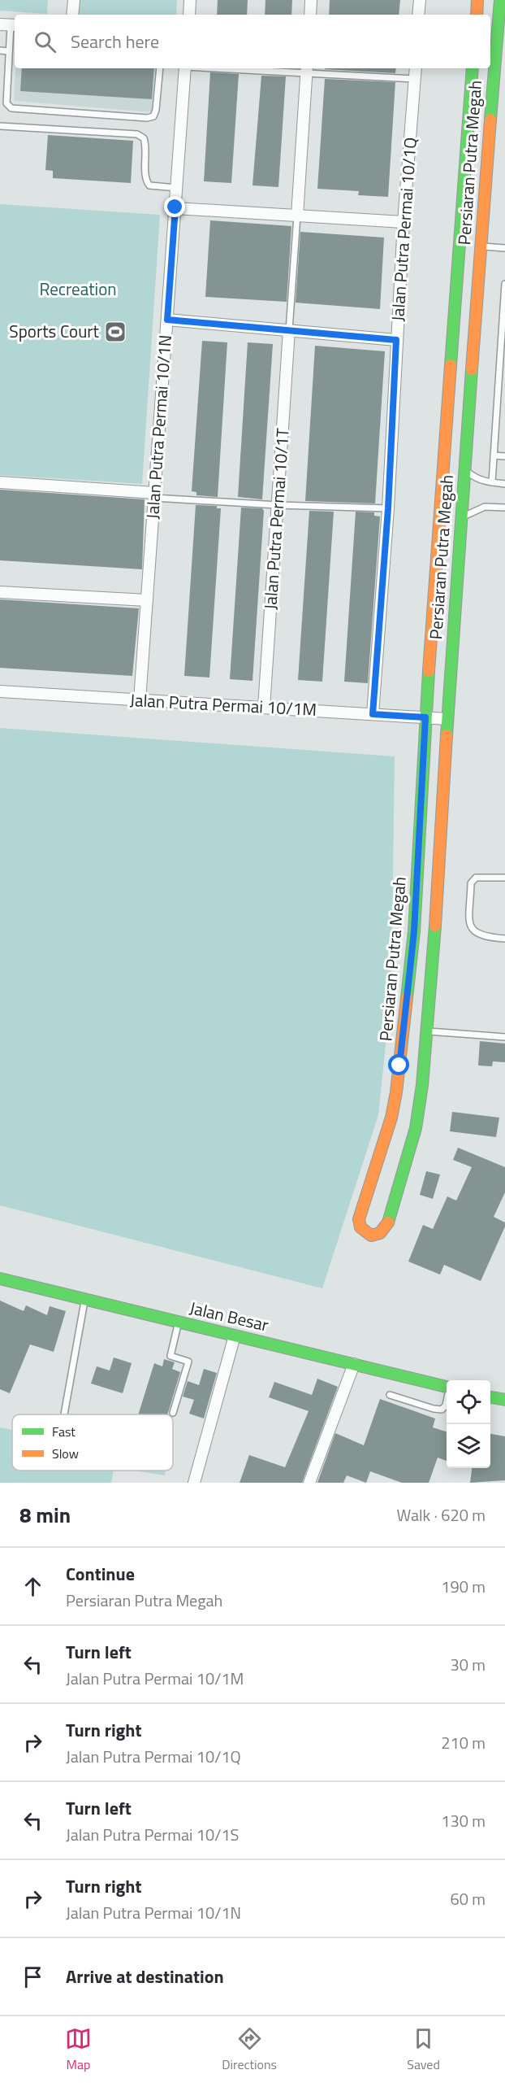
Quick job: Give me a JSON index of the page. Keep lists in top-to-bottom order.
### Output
{
  "streets": {
    "street": [
      "Persiaran Putra Megah",
      "Jalan Putra Permai 10/1Q",
      "Jalan Putra Permai 10/1N",
      "Jalan Putra Permai 10/1T",
      "Jalan Putra Permai 10/1M",
      "Jalan Besar"
    ]
  },
  "crossings": [
    ["Persiaran Putra Megah", "Jalan Putra Permai 10/1M"],
    ["Jalan Putra Permai 10/1Q", "Jalan Putra Permai 10/1M"],
    ["Jalan Putra Permai 10/1N", "Jalan Putra Permai 10/1M"],
    ["Jalan Putra Permai 10/1T", "Jalan Putra Permai 10/1M"]
  ],
  "parks": ["Recreation"],
  "places": {
    "sports": ["Sports Court"]
  },
  "legend": ["Fast", "Slow"],
  "page": {
    "search": "Search here",
    "heading": ["8 min", "Walk · 620 m"],
    "list": [
      ["Continue", "Persiaran Putra Megah", "190 m"],
      ["Turn left", "Jalan Putra Permai 10/1M", "30 m"],
      ["Turn right", "Jalan Putra Permai 10/1Q", "210 m"],
      ["Turn left", "Jalan Putra Permai 10/1S", "130 m"],
      ["Turn right", "Jalan Putra Permai 10/1N", "60 m"],
      "Arrive at destination"
    ],
    "nav": ["Map", "Directions", "Saved"]
  }
}
